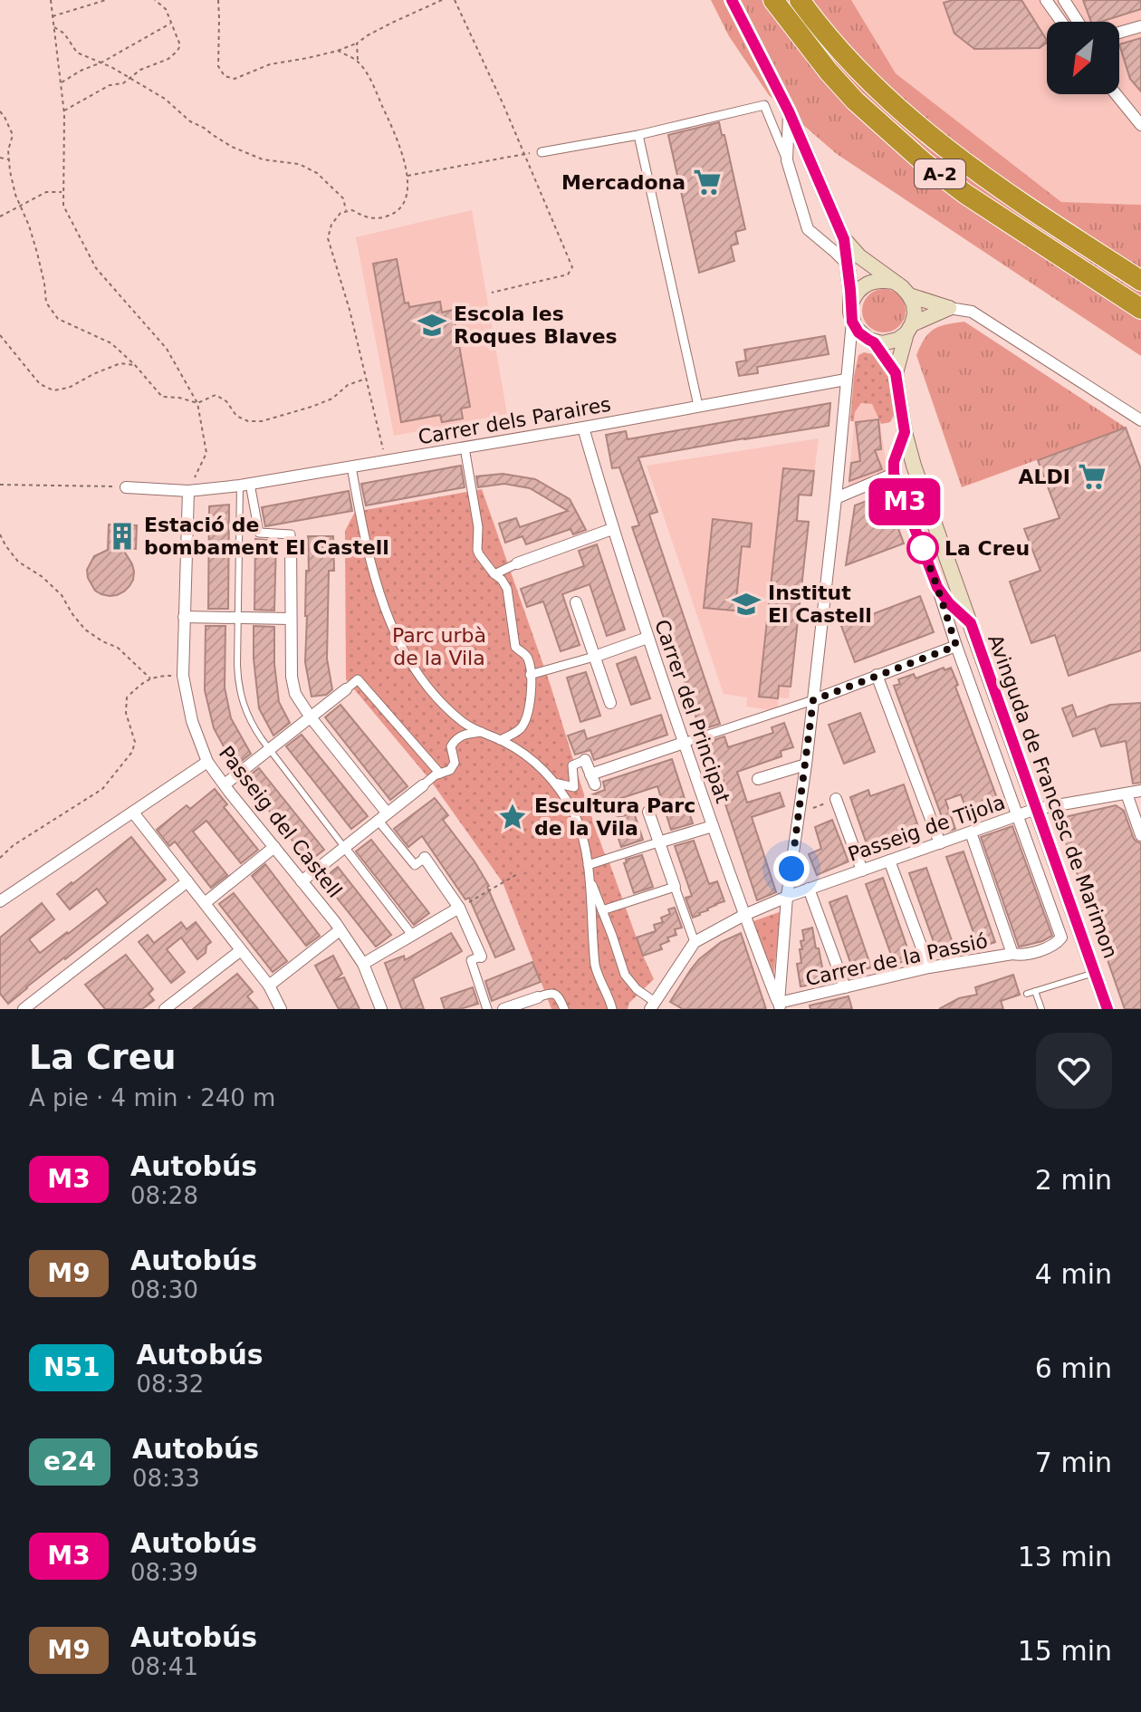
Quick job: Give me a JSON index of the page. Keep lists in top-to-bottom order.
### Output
{
  "streets": {
    "highway": ["A-2"],
    "main road": ["Avinguda de Francesc de Marimon"],
    "street": [
      "Carrer dels Paraires",
      "Carrer del Principat",
      "Passeig del Castell",
      "Passeig de Tijola",
      "Carrer de la Passió"
    ]
  },
  "crossings": [
    ["Carrer dels Paraires", "Carrer del Principat"],
    ["Carrer dels Paraires", "Passeig del Castell"],
    ["Carrer del Principat", "Passeig de Tijola"],
    ["Carrer del Principat", "Carrer de la Passió"],
    ["Avinguda de Francesc de Marimon", "Passeig de Tijola"],
    ["Avinguda de Francesc de Marimon", "Carrer de la Passió"]
  ],
  "parks": ["Parc urbà de la Vila"],
  "places": {
    "supermarket": ["Mercadona", "ALDI"],
    "school or university": ["Escola les Roques Blaves", "Institut El Castell"],
    "building": ["Estació de bombament El Castell"],
    "other": ["La Creu"],
    "place": ["Escultura Parc de la Vila"]
  },
  "lines": ["bus line M3"],
  "north": "bottom left",
  "page": {
    "on_map": "M3",
    "heading": ["La Creu", "A pie · 4 min · 240 m"],
    "list": [
      {
        "mark": "M3",
        "name": "Autobús",
        "note": "08:28",
        "value": "2 min"
      },
      {
        "mark": "M9",
        "name": "Autobús",
        "note": "08:30",
        "value": "4 min"
      },
      {
        "mark": "N51",
        "name": "Autobús",
        "note": "08:32",
        "value": "6 min"
      },
      {
        "mark": "e24",
        "name": "Autobús",
        "note": "08:33",
        "value": "7 min"
      },
      {
        "mark": "M3",
        "name": "Autobús",
        "note": "08:39",
        "value": "13 min"
      },
      {
        "mark": "M9",
        "name": "Autobús",
        "note": "08:41",
        "value": "15 min"
      }
    ]
  }
}
